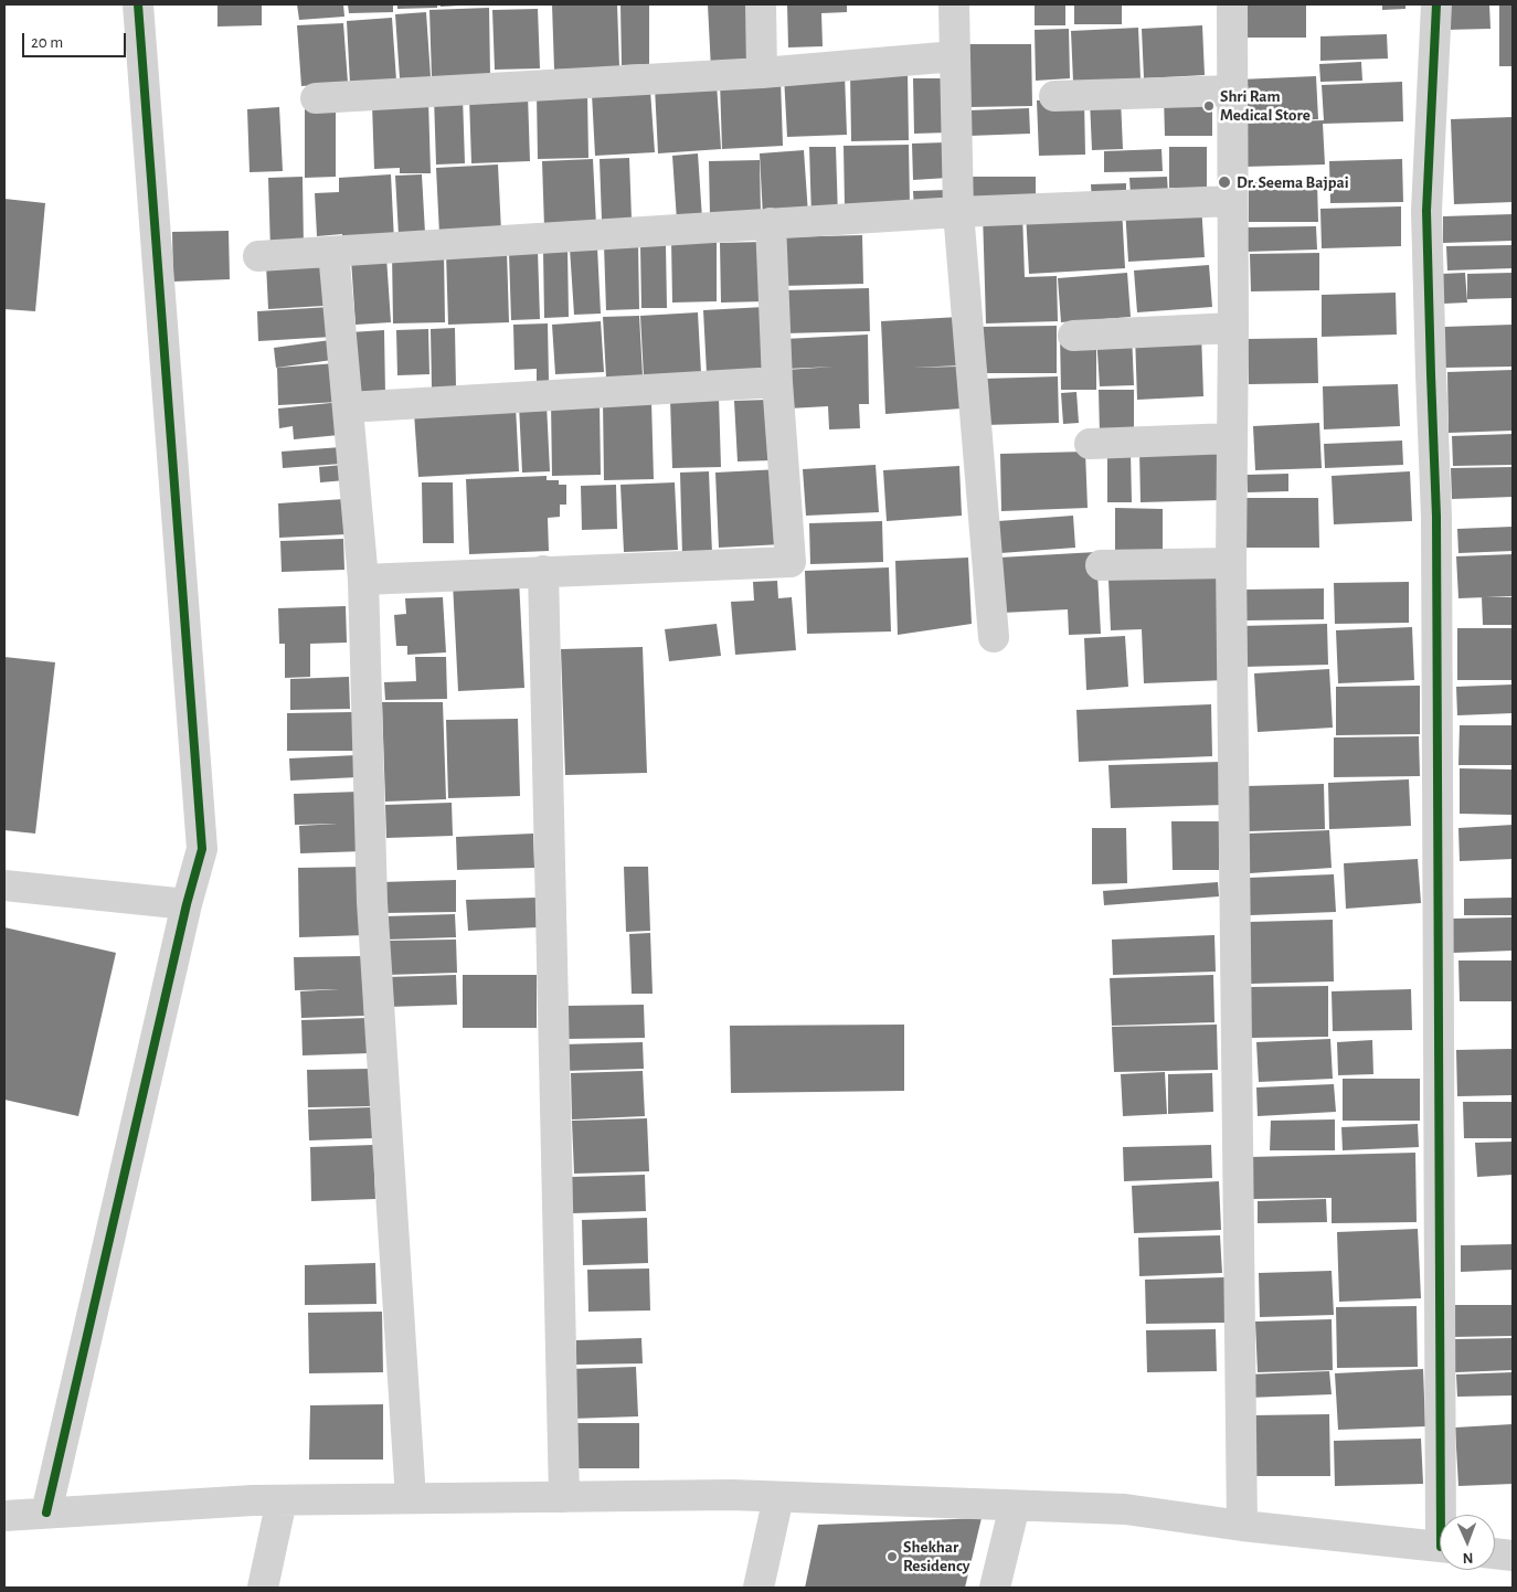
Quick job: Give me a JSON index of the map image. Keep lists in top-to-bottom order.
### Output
{
  "places": ["Shri Ram Medical Store", "Dr. Seema Bajpai", "Shekhar Residency"],
  "scale_bar": "20 m",
  "north": "bottom"
}
